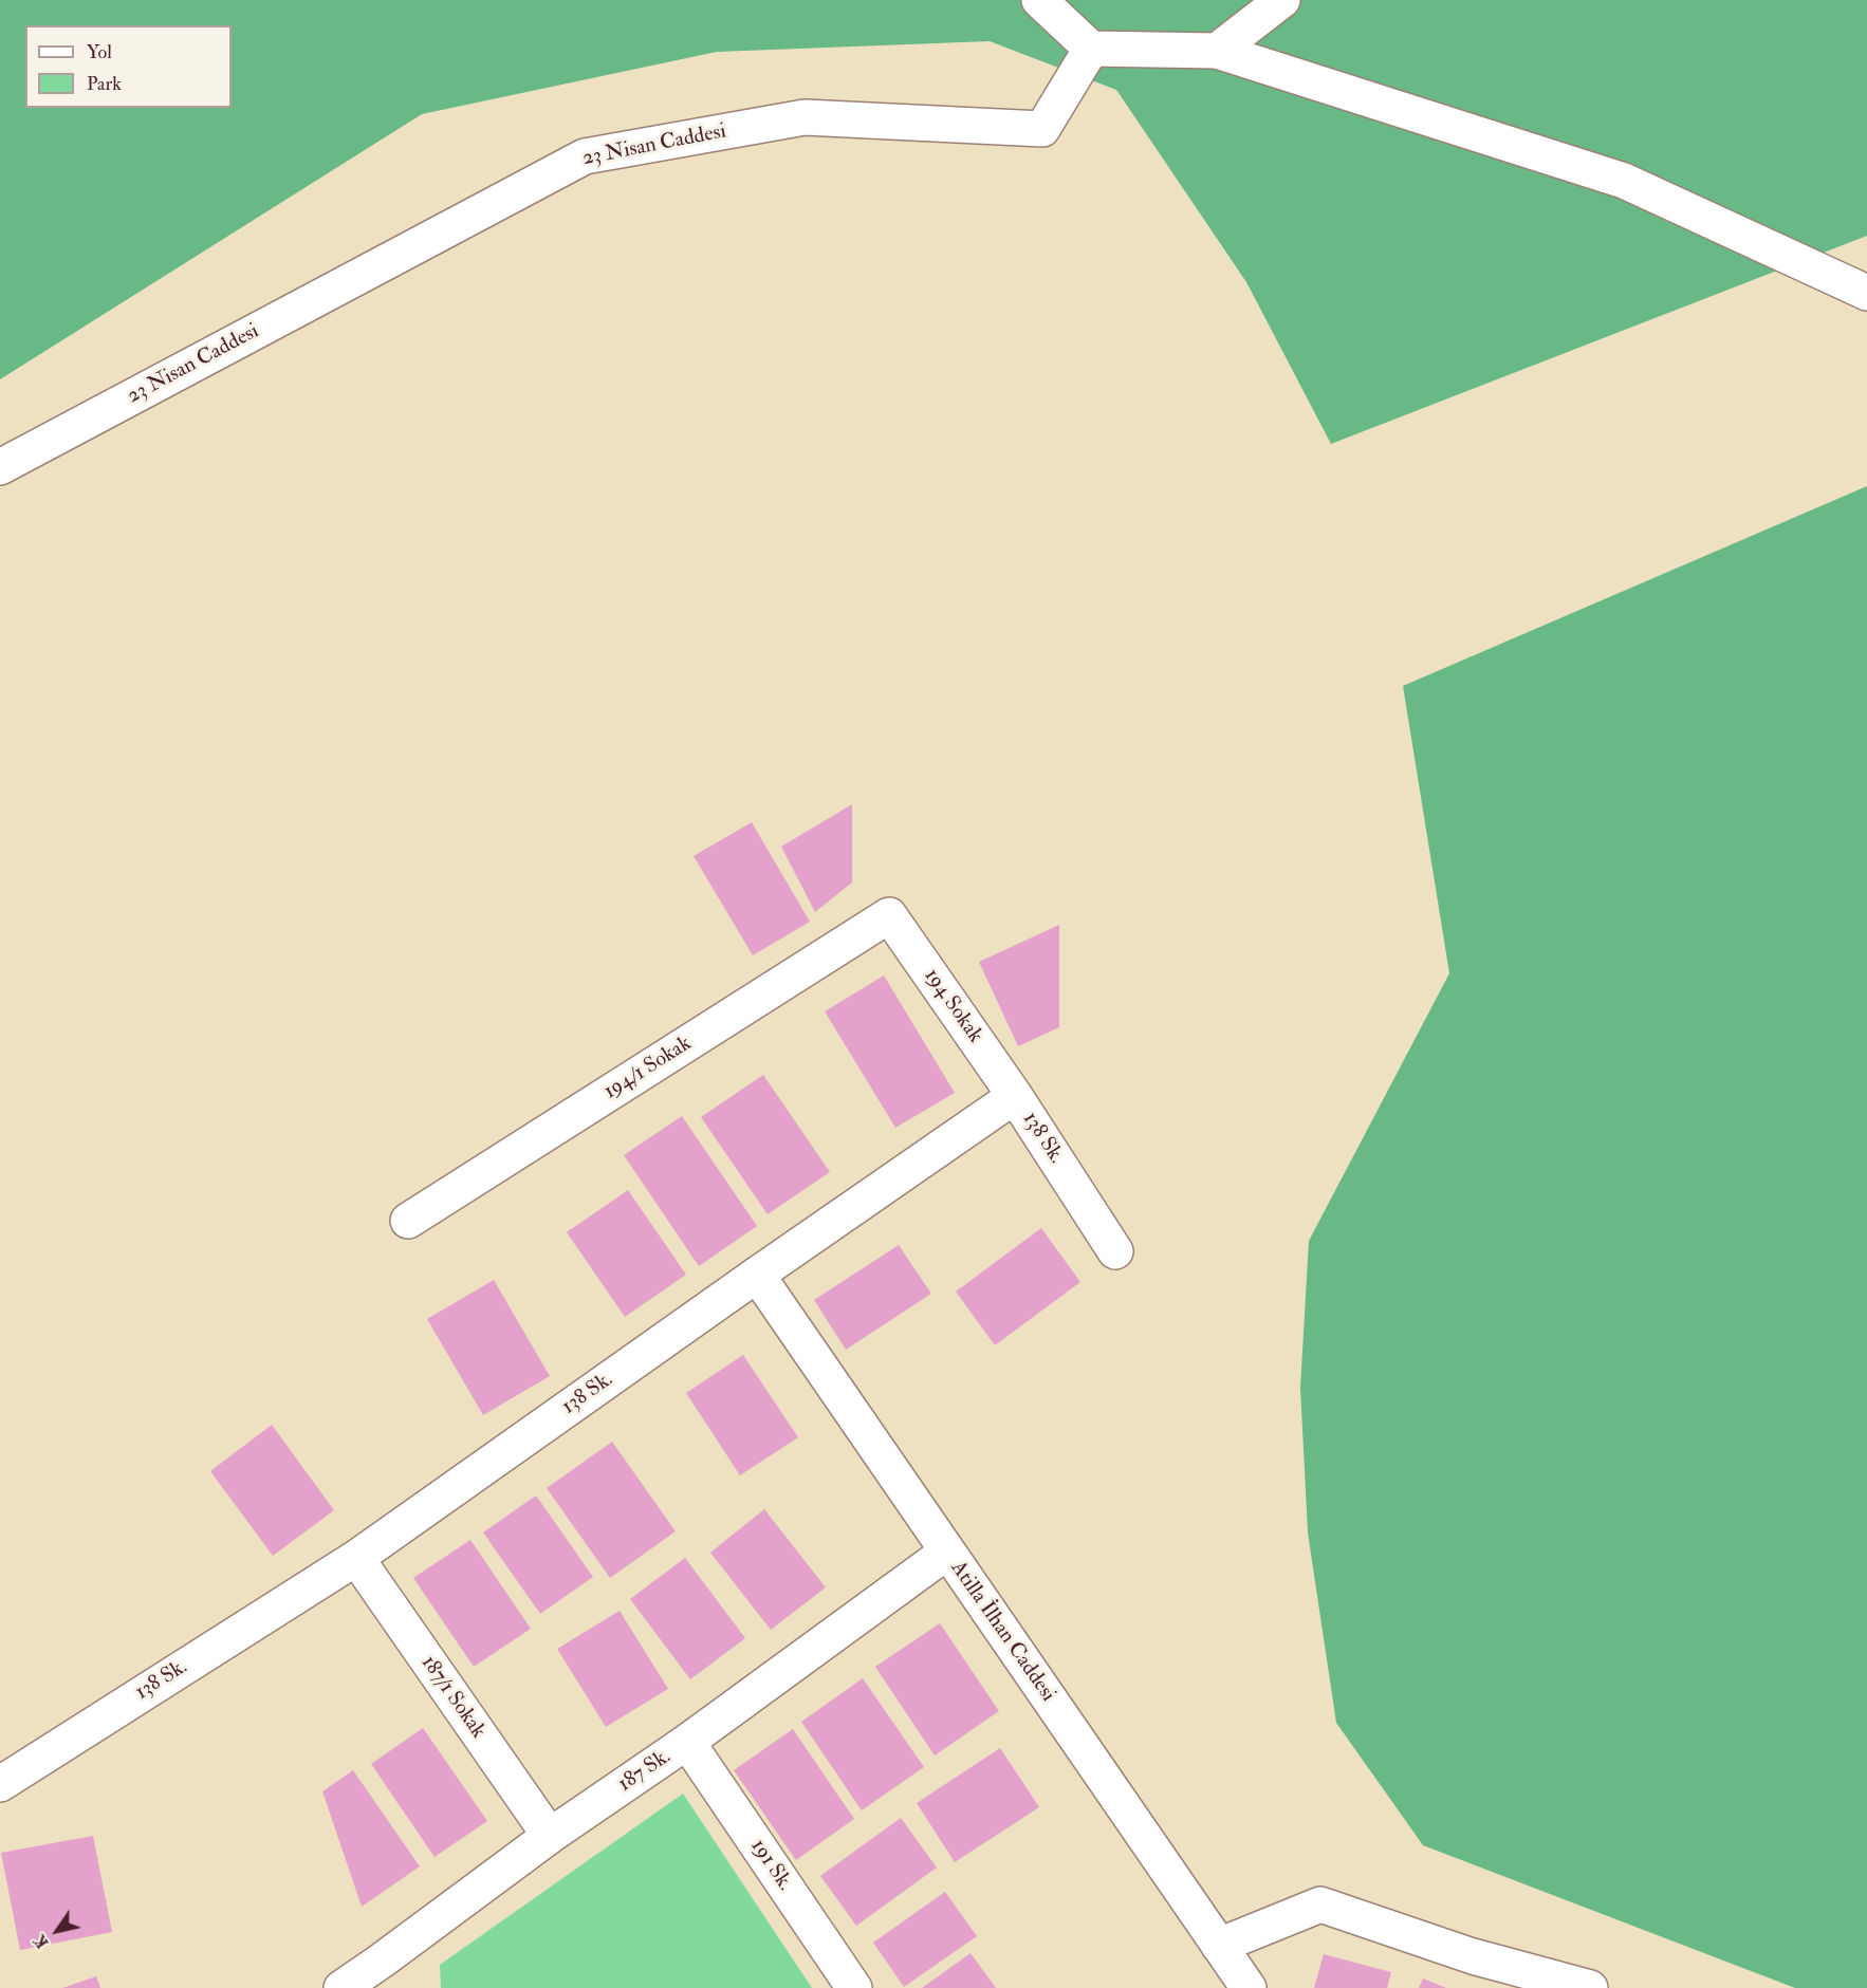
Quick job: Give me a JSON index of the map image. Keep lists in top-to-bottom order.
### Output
{
  "streets": {
    "street": [
      "23 Nisan Caddesi",
      "194 Sokak",
      "194/1 Sokak",
      "138 Sk.",
      "Atilla İlhan Caddesi",
      "187/1 Sokak",
      "187 Sk.",
      "191 Sk."
    ]
  },
  "crossings": [
    ["194 Sokak", "194/1 Sokak"],
    ["194 Sokak", "138 Sk."],
    ["138 Sk.", "Atilla İlhan Caddesi"],
    ["138 Sk.", "187/1 Sokak"],
    ["Atilla İlhan Caddesi", "187 Sk."],
    ["187/1 Sokak", "187 Sk."],
    ["187 Sk.", "191 Sk."]
  ],
  "legend": ["Yol", "Park"],
  "north": "bottom left"
}
